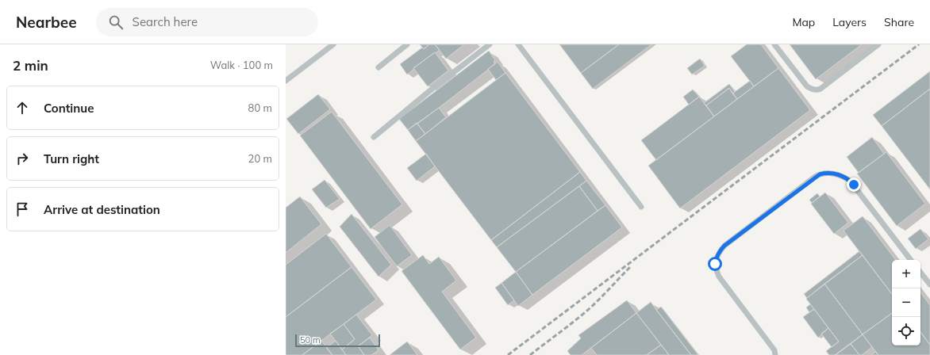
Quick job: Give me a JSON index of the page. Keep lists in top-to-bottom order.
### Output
{
  "scale_bar": "50 m",
  "page": {
    "header": "Nearbee",
    "search": "Search here",
    "nav": ["Map", "Layers", "Share"],
    "heading": ["2 min", "Walk · 100 m"],
    "list": [
      ["Continue", "80 m"],
      ["Turn right", "20 m"],
      "Arrive at destination"
    ],
    "map_buttons": ["+", "−"],
    "scale": "50 m"
  }
}
